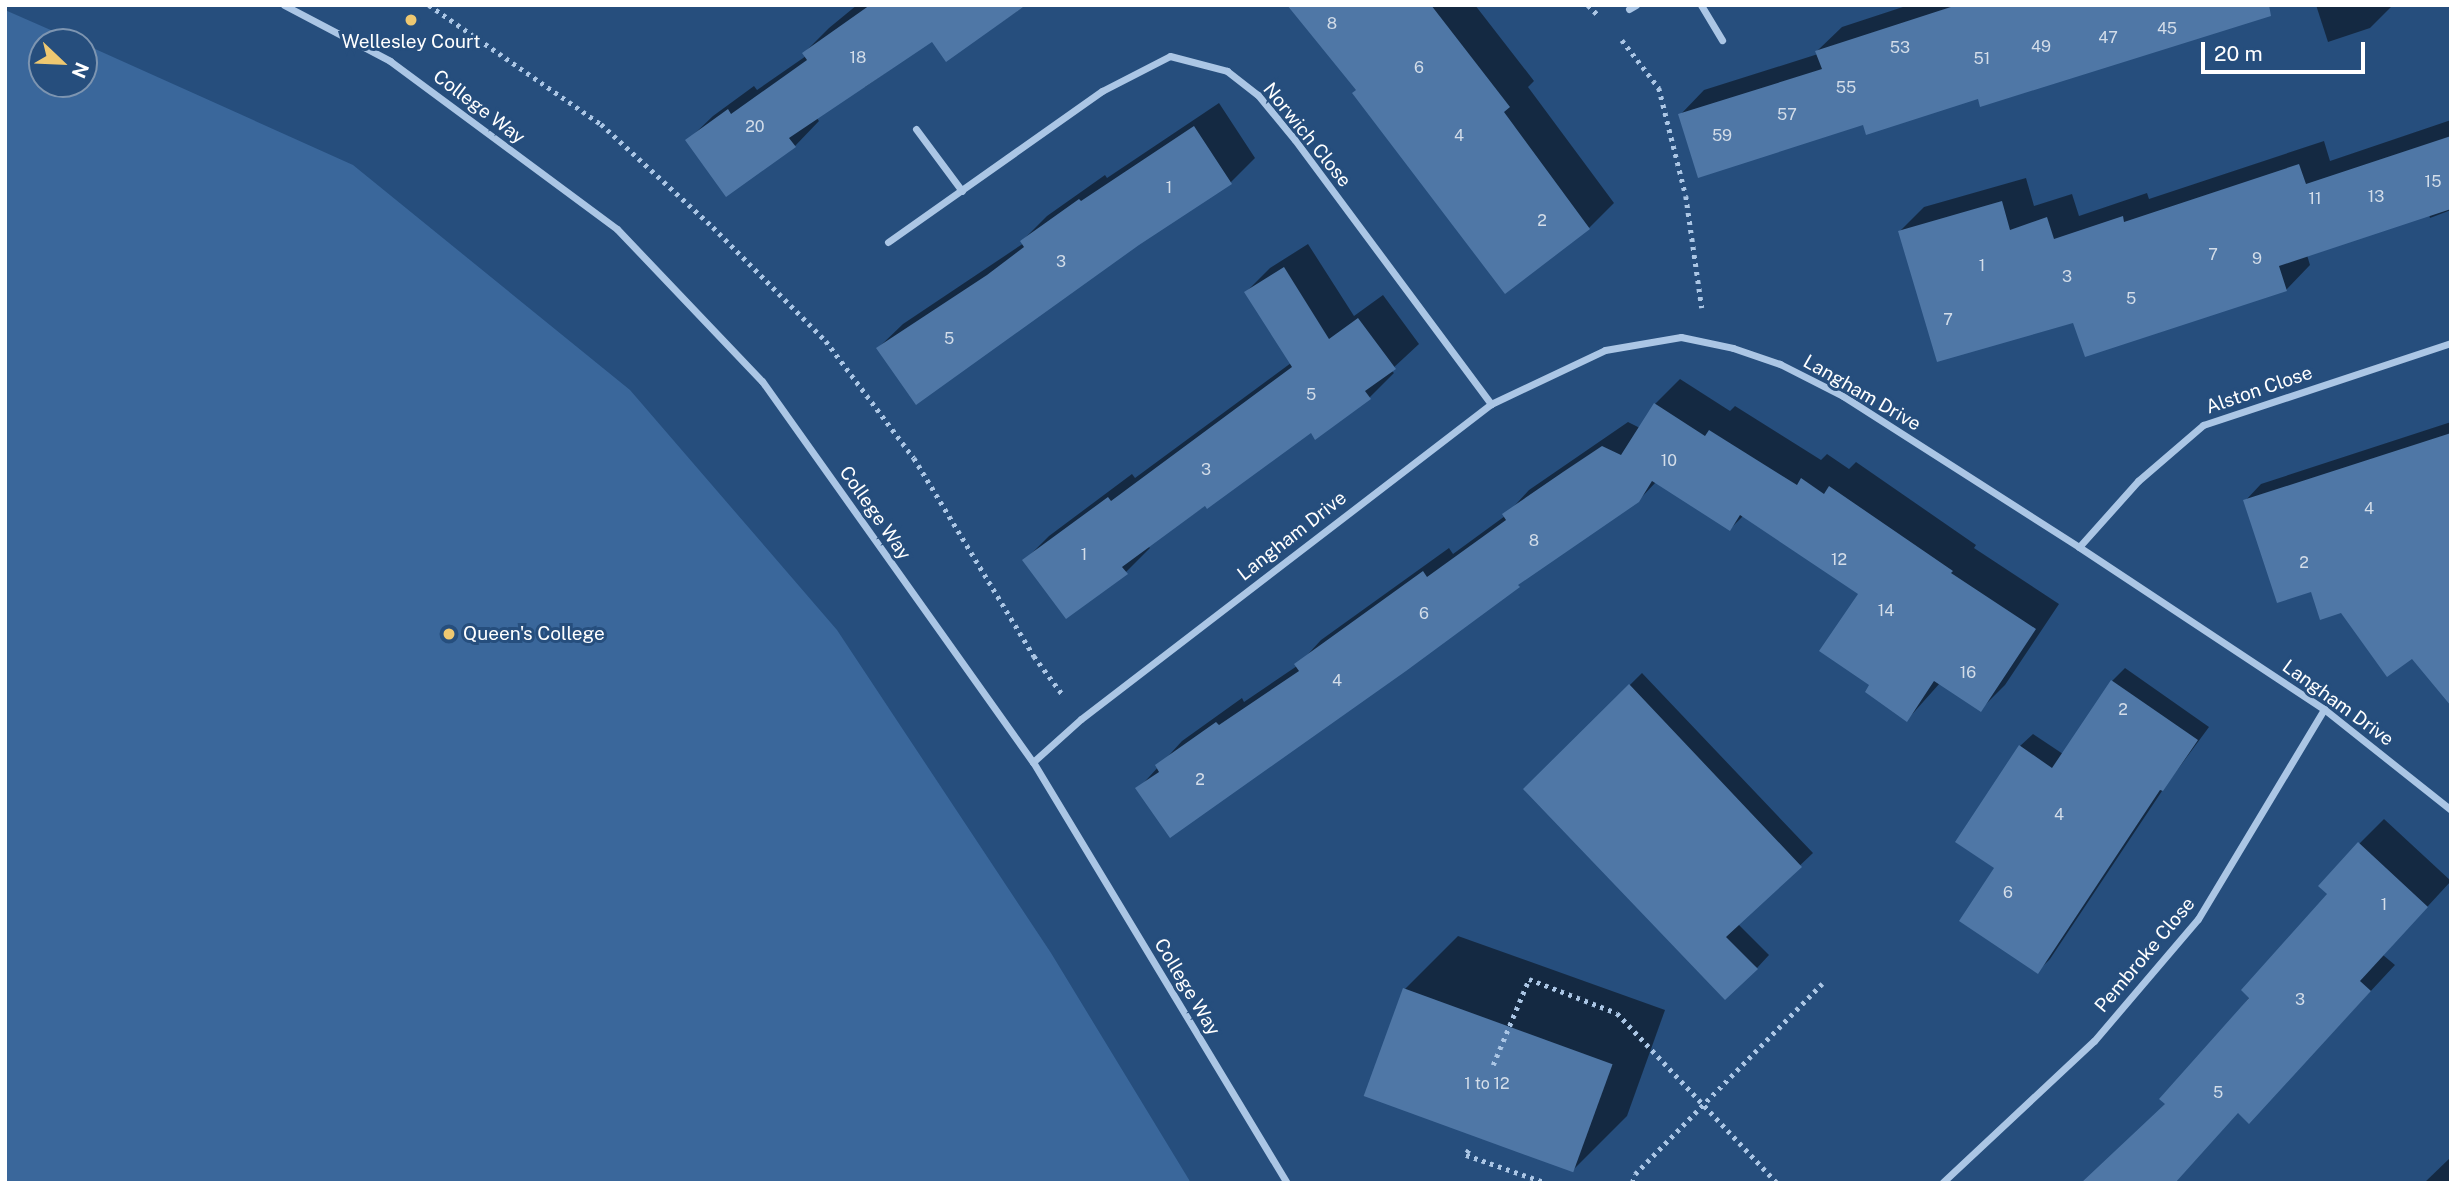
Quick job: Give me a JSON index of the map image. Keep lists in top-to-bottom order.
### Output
{
  "streets": {
    "street": [
      "College Way",
      "Norwich Close",
      "Alston Close",
      "Langham Drive",
      "Pembroke Close"
    ]
  },
  "crossings": [
    ["College Way", "Langham Drive"],
    ["Norwich Close", "Langham Drive"],
    ["Alston Close", "Langham Drive"],
    ["Langham Drive", "Pembroke Close"]
  ],
  "places": ["Wellesley Court", "Queen's College"],
  "house_numbers": [
    "8",
    "45",
    "47",
    "49",
    "53",
    "18",
    "51",
    "6",
    "55",
    "57",
    "20",
    "4",
    "59",
    "15",
    "1",
    "13",
    "11",
    "2",
    "7",
    "9",
    "3",
    "1",
    "3",
    "5",
    "7",
    "5",
    "5",
    "10",
    "3",
    "4",
    "8",
    "1",
    "12",
    "2",
    "14",
    "6",
    "16",
    "4",
    "2",
    "2",
    "4",
    "6",
    "1",
    "3",
    "1 to 12",
    "5"
  ],
  "scale_bar": "20 m",
  "north": "bottom right"
}
